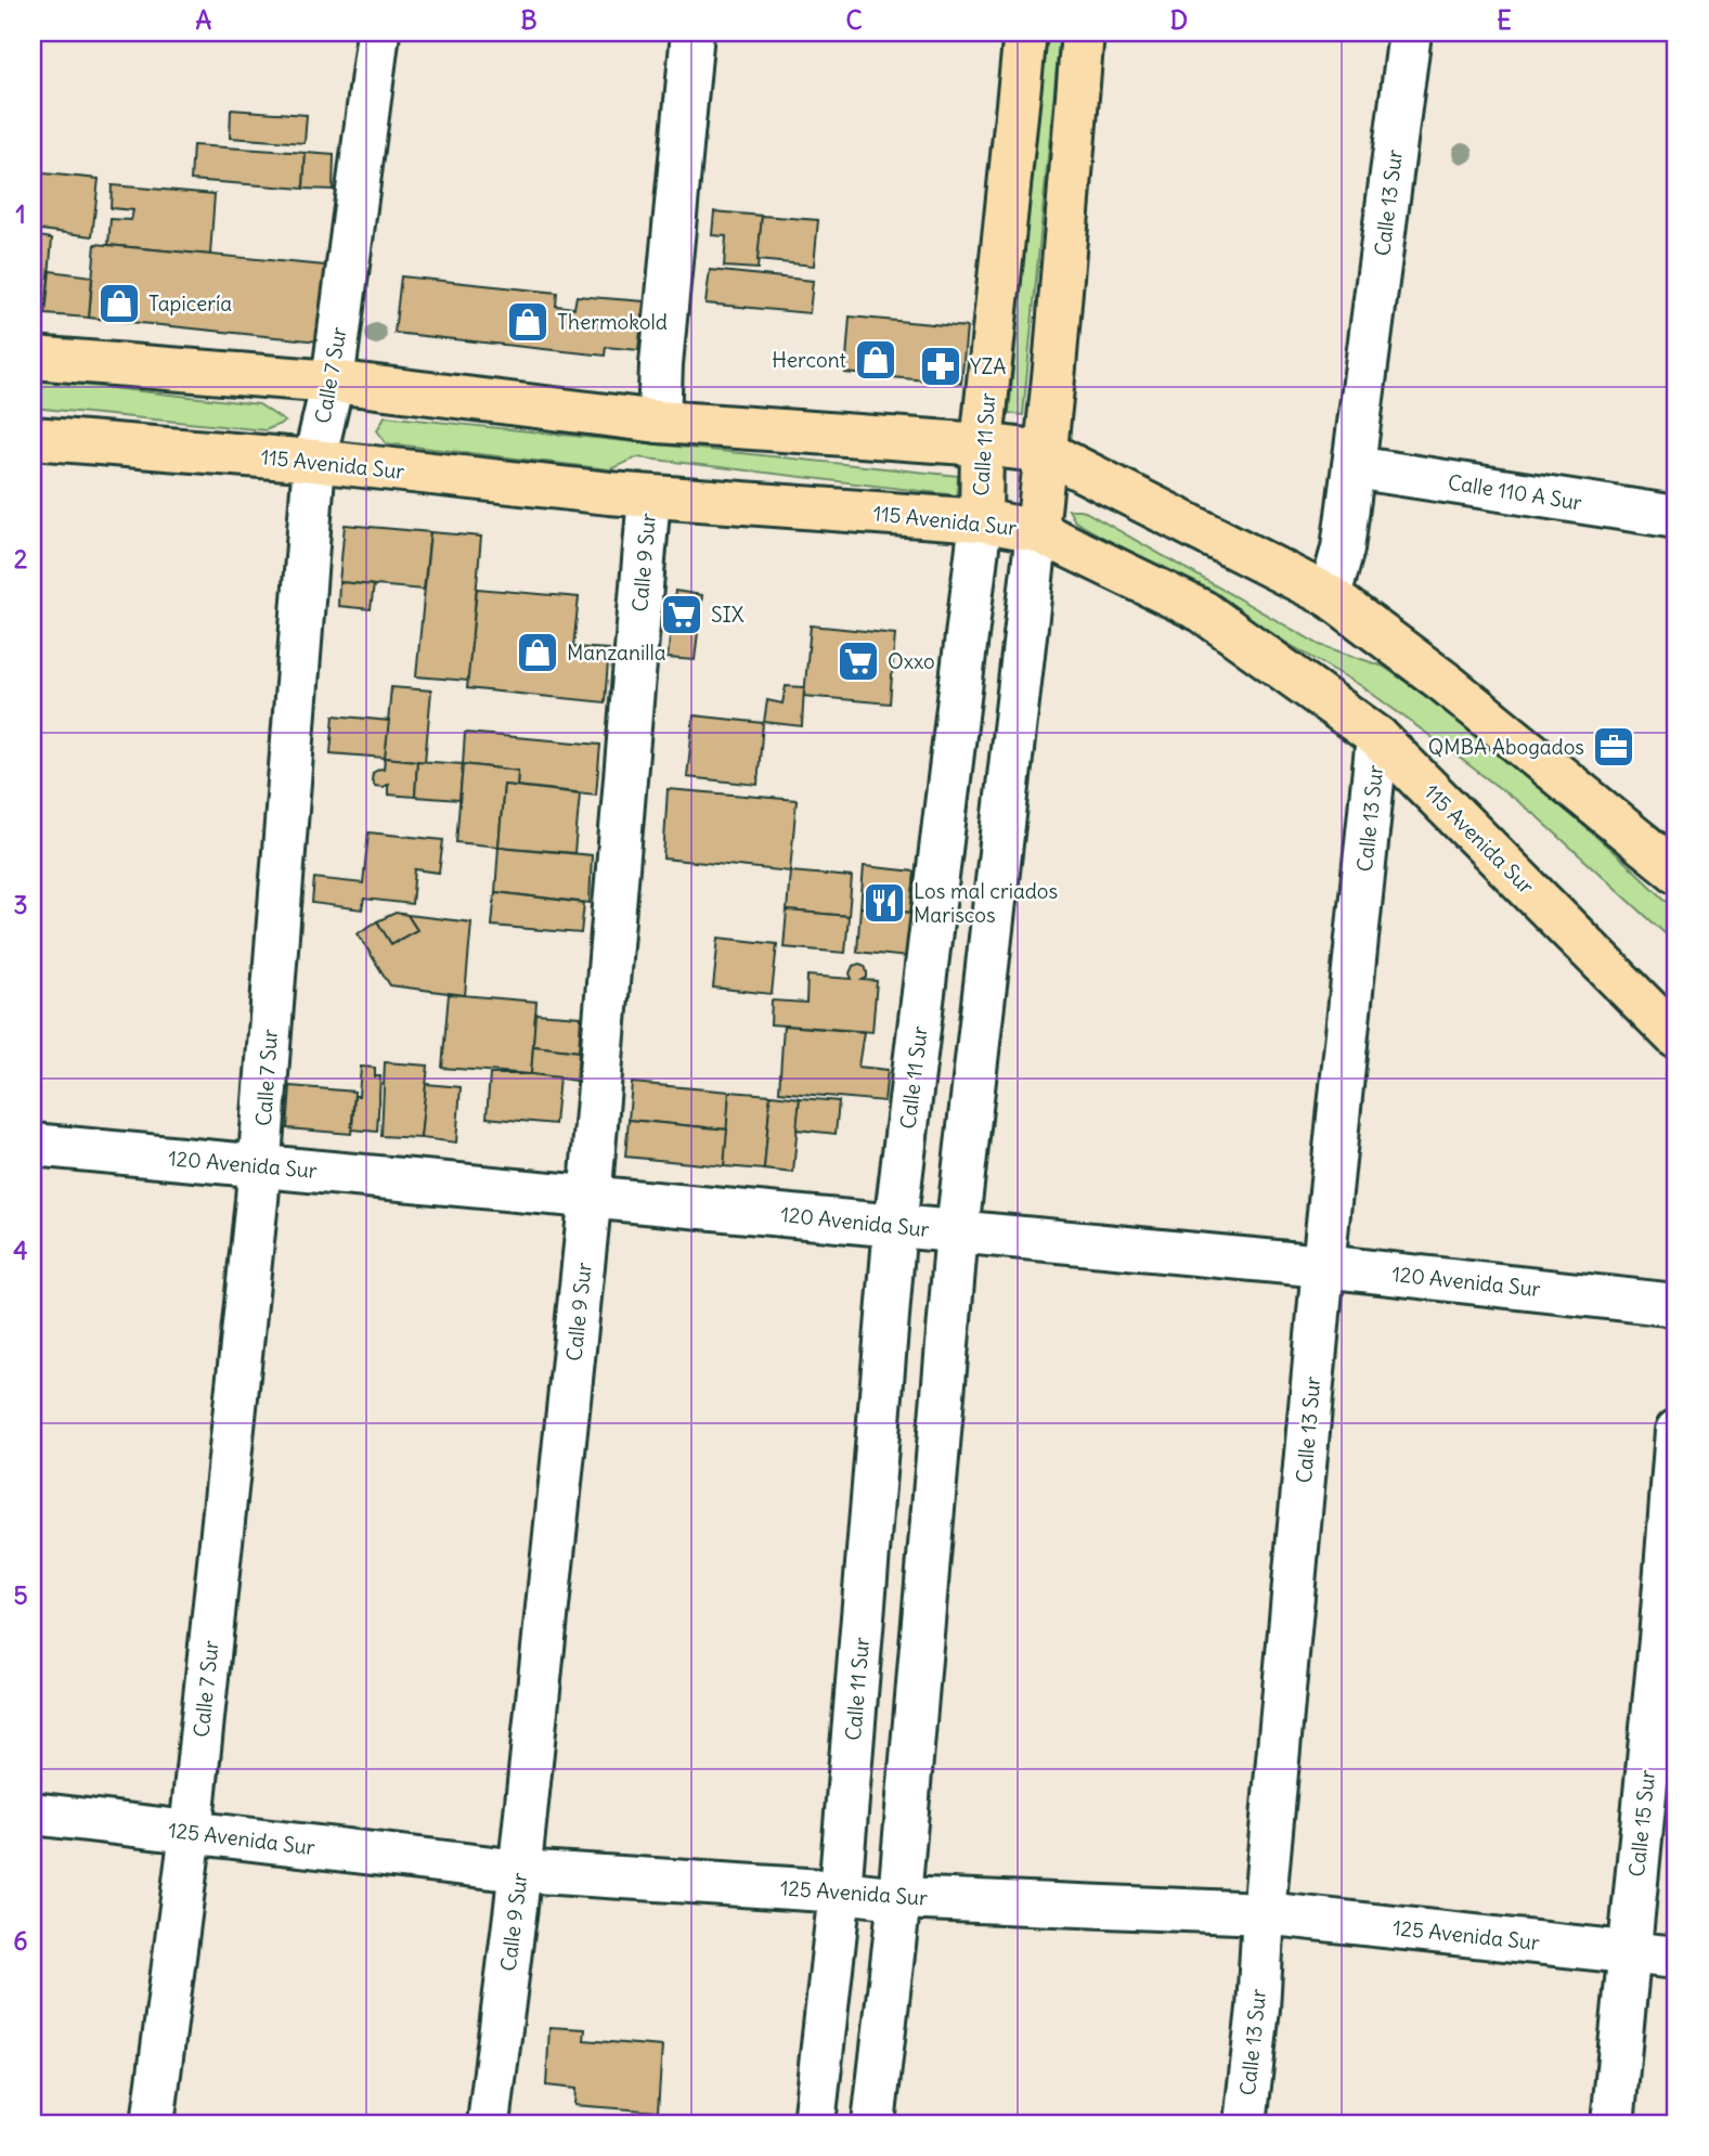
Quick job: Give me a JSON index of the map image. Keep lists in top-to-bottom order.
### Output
{
  "streets": {
    "main road": ["Calle 11 Sur", "115 Avenida Sur"],
    "street": [
      "Calle 13 Sur",
      "Calle 7 Sur",
      "Calle 110 A Sur",
      "Calle 9 Sur",
      "120 Avenida Sur",
      "Calle 15 Sur",
      "125 Avenida Sur"
    ]
  },
  "crossings": [
    ["Calle 13 Sur", "115 Avenida Sur"],
    ["Calle 13 Sur", "Calle 110 A Sur"],
    ["Calle 13 Sur", "120 Avenida Sur"],
    ["Calle 13 Sur", "125 Avenida Sur"],
    ["Calle 7 Sur", "115 Avenida Sur"],
    ["Calle 7 Sur", "120 Avenida Sur"],
    ["Calle 7 Sur", "125 Avenida Sur"],
    ["Calle 11 Sur", "115 Avenida Sur"],
    ["Calle 11 Sur", "120 Avenida Sur"],
    ["Calle 11 Sur", "125 Avenida Sur"],
    ["115 Avenida Sur", "Calle 9 Sur"],
    ["Calle 9 Sur", "120 Avenida Sur"],
    ["Calle 9 Sur", "125 Avenida Sur"],
    ["Calle 15 Sur", "125 Avenida Sur"]
  ],
  "places": {
    "shop": [
      "Tapicería",
      "Thermokold",
      "Hercont",
      "Manzanilla"
    ],
    "pharmacy": ["YZA"],
    "supermarket": ["SIX", "Oxxo"],
    "office": ["QMBA Abogados"],
    "restaurant": ["Los mal criados Mariscos"]
  },
  "grid": {
    "columns": [
      "A",
      "B",
      "C",
      "D",
      "E"
    ],
    "rows": [
      "1",
      "2",
      "3",
      "4",
      "5",
      "6"
    ]
  }
}
